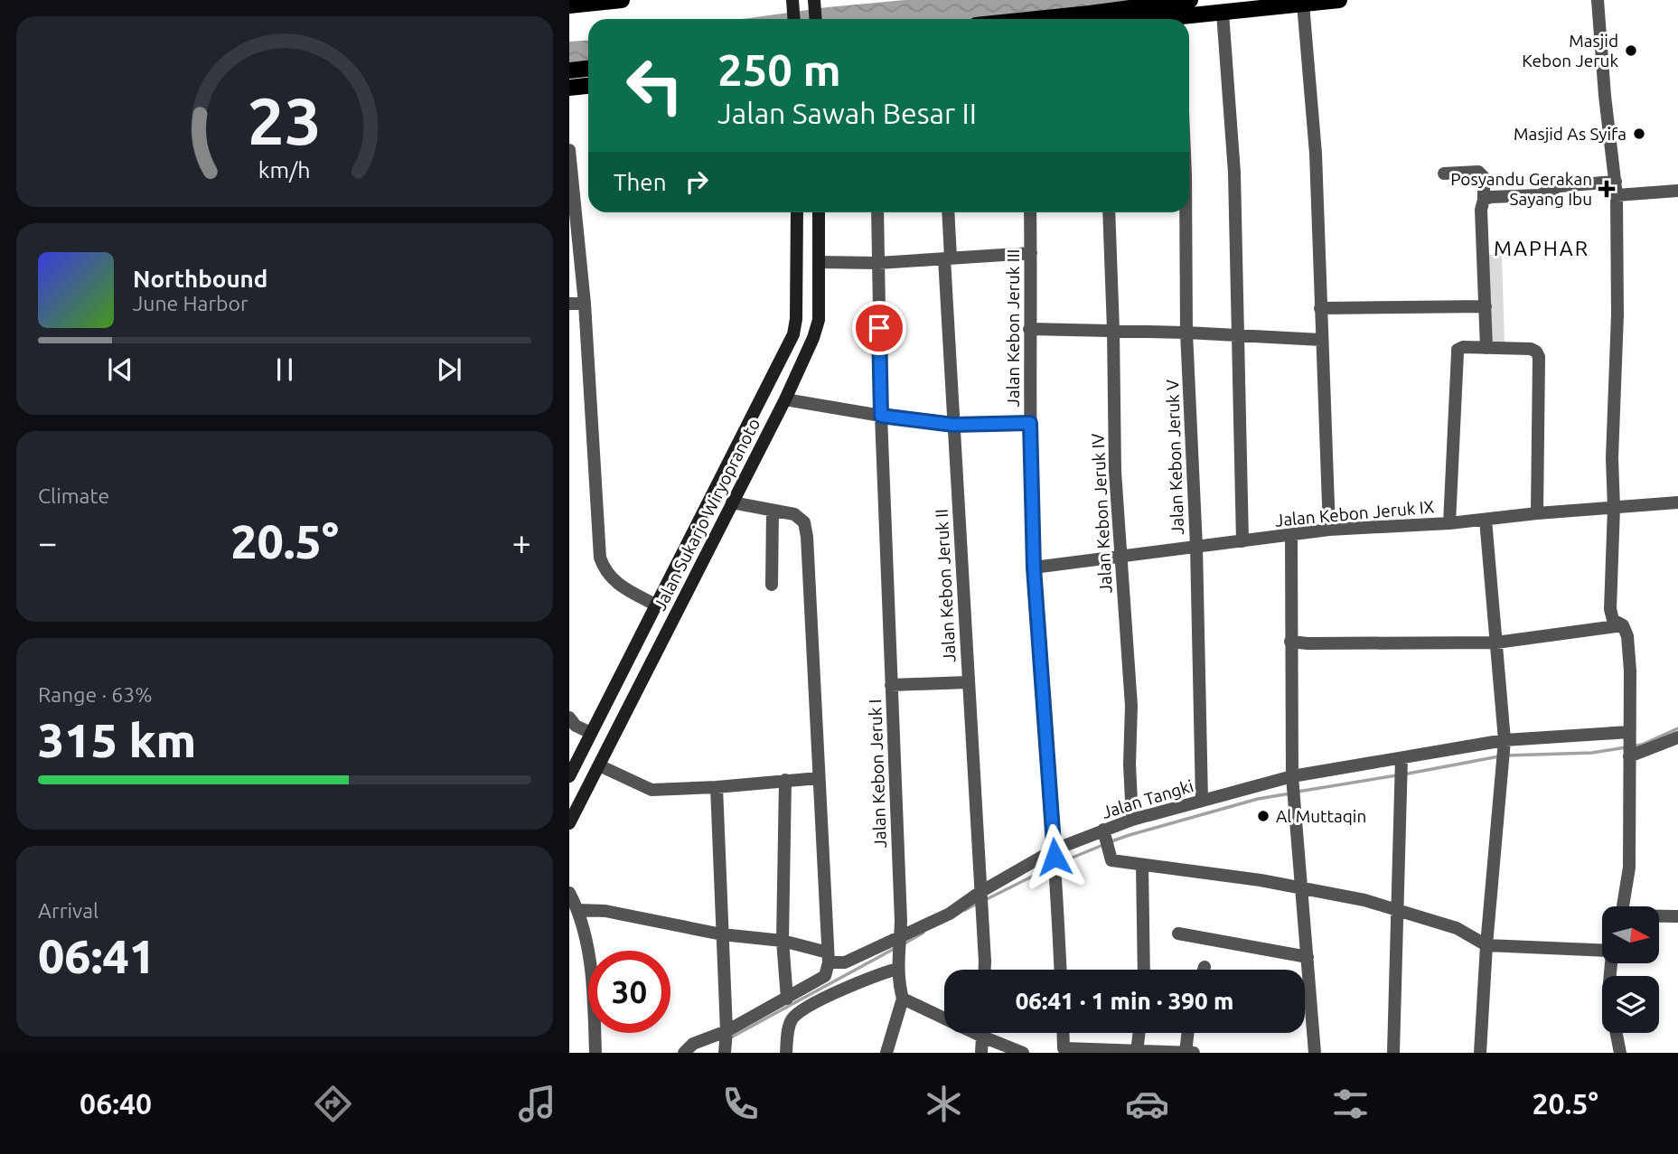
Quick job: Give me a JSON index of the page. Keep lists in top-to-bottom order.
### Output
{
  "streets": {
    "main road": ["Jalan Sukarjo Wiryopranoto"],
    "street": [
      "Jalan Kebon Jeruk III",
      "Jalan Kebon Jeruk V",
      "Jalan Kebon Jeruk IV",
      "Jalan Kebon Jeruk IX",
      "Jalan Kebon Jeruk II",
      "Jalan Kebon Jeruk I",
      "Jalan Tangki"
    ]
  },
  "crossings": [
    ["Jalan Kebon Jeruk III", "Jalan Kebon Jeruk IX"],
    ["Jalan Kebon Jeruk III", "Jalan Tangki"],
    ["Jalan Kebon Jeruk V", "Jalan Kebon Jeruk IX"],
    ["Jalan Kebon Jeruk V", "Jalan Tangki"],
    ["Jalan Kebon Jeruk IV", "Jalan Kebon Jeruk IX"],
    ["Jalan Kebon Jeruk IV", "Jalan Tangki"],
    ["Jalan Kebon Jeruk II", "Jalan Tangki"],
    ["Jalan Kebon Jeruk I", "Jalan Tangki"]
  ],
  "districts": ["MAPHAR"],
  "places": {
    "other": ["Masjid Kebon Jeruk", "Masjid As Syifa", "Al Muttaqin"],
    "health": ["Posyandu Gerakan Sayang Ibu"]
  },
  "north": "right",
  "page": {
    "turn": ["250 m", "Jalan Sawah Besar II"],
    "then": "Then",
    "song": ["Northbound", "June Harbor"],
    "tile": [
      "Climate",
      ["Range · 63%", "315 km"],
      ["Arrival", "06:41"]
    ],
    "heat": ["−", "20.5°", "+"],
    "limit": "30",
    "trip": "06:41 · 1 min · 390 m",
    "tabs": ["06:40", "20.5°"],
    "gauge": ["23", "km/h"]
  }
}
